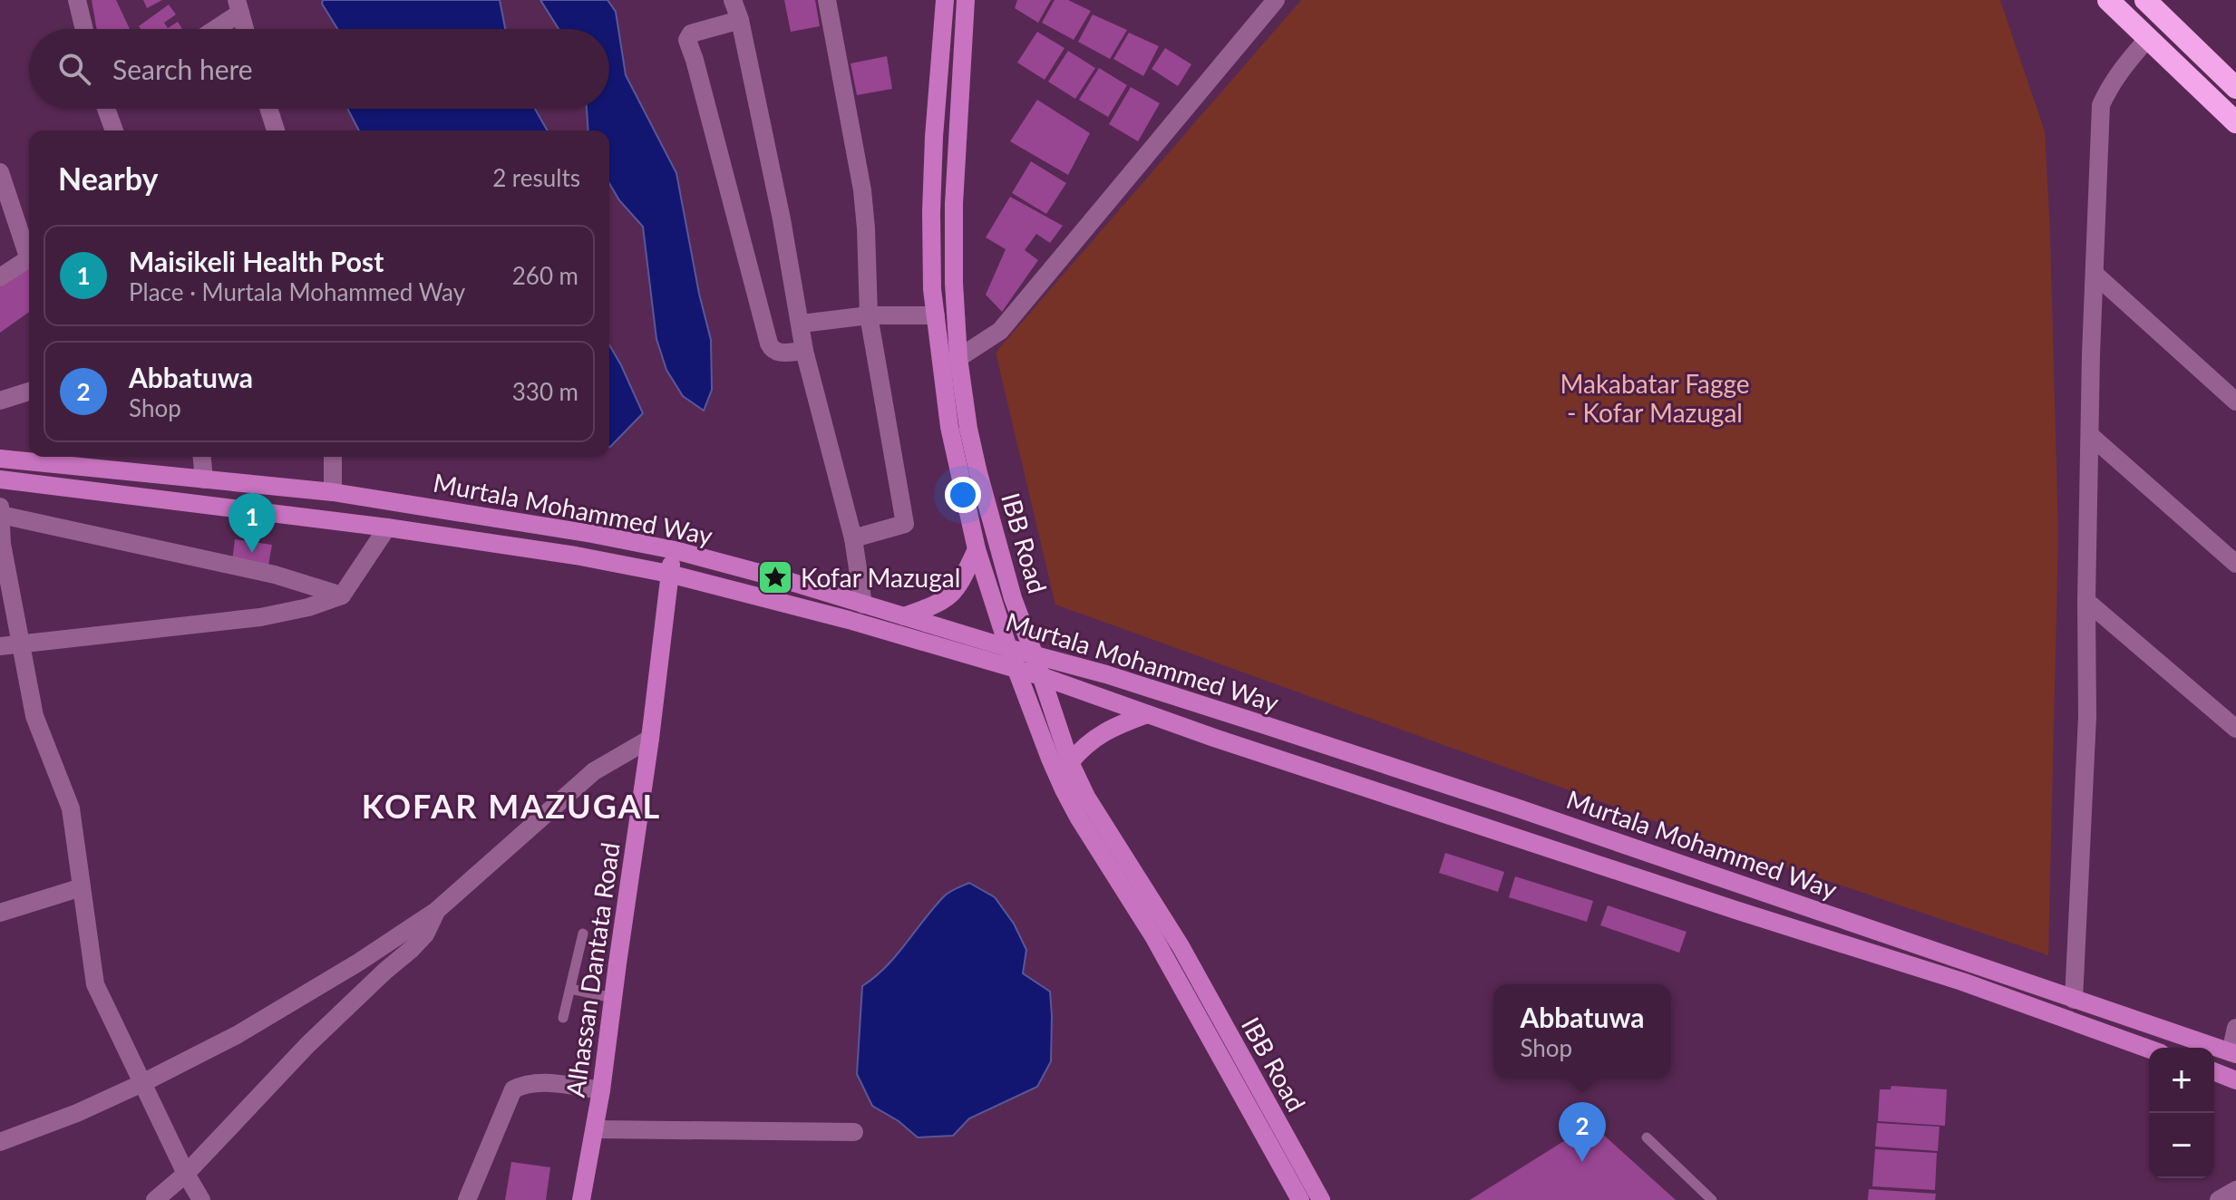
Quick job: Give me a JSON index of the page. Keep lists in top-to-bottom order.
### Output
{
  "streets": {
    "main road": ["Murtala Mohammed Way", "IBB Road", "Alhassan Dantata Road"]
  },
  "crossings": [
    ["Murtala Mohammed Way", "IBB Road"],
    ["Murtala Mohammed Way", "Alhassan Dantata Road"]
  ],
  "districts": ["KOFAR MAZUGAL"],
  "parks": ["Makabatar Fagge - Kofar Mazugal"],
  "places": {
    "place": ["Kofar Mazugal"]
  },
  "page": {
    "search": "Search here",
    "heading": ["Nearby", "2 results"],
    "list": [
      {
        "mark": "1",
        "name": "Maisikeli Health Post",
        "note": "Place · Murtala Mohammed Way",
        "value": "260 m"
      },
      {
        "mark": "2",
        "name": "Abbatuwa",
        "note": "Shop",
        "value": "330 m"
      }
    ],
    "pins": ["1", "2"],
    "popup": ["Abbatuwa", "Shop"],
    "map_buttons": ["+", "−"]
  }
}
